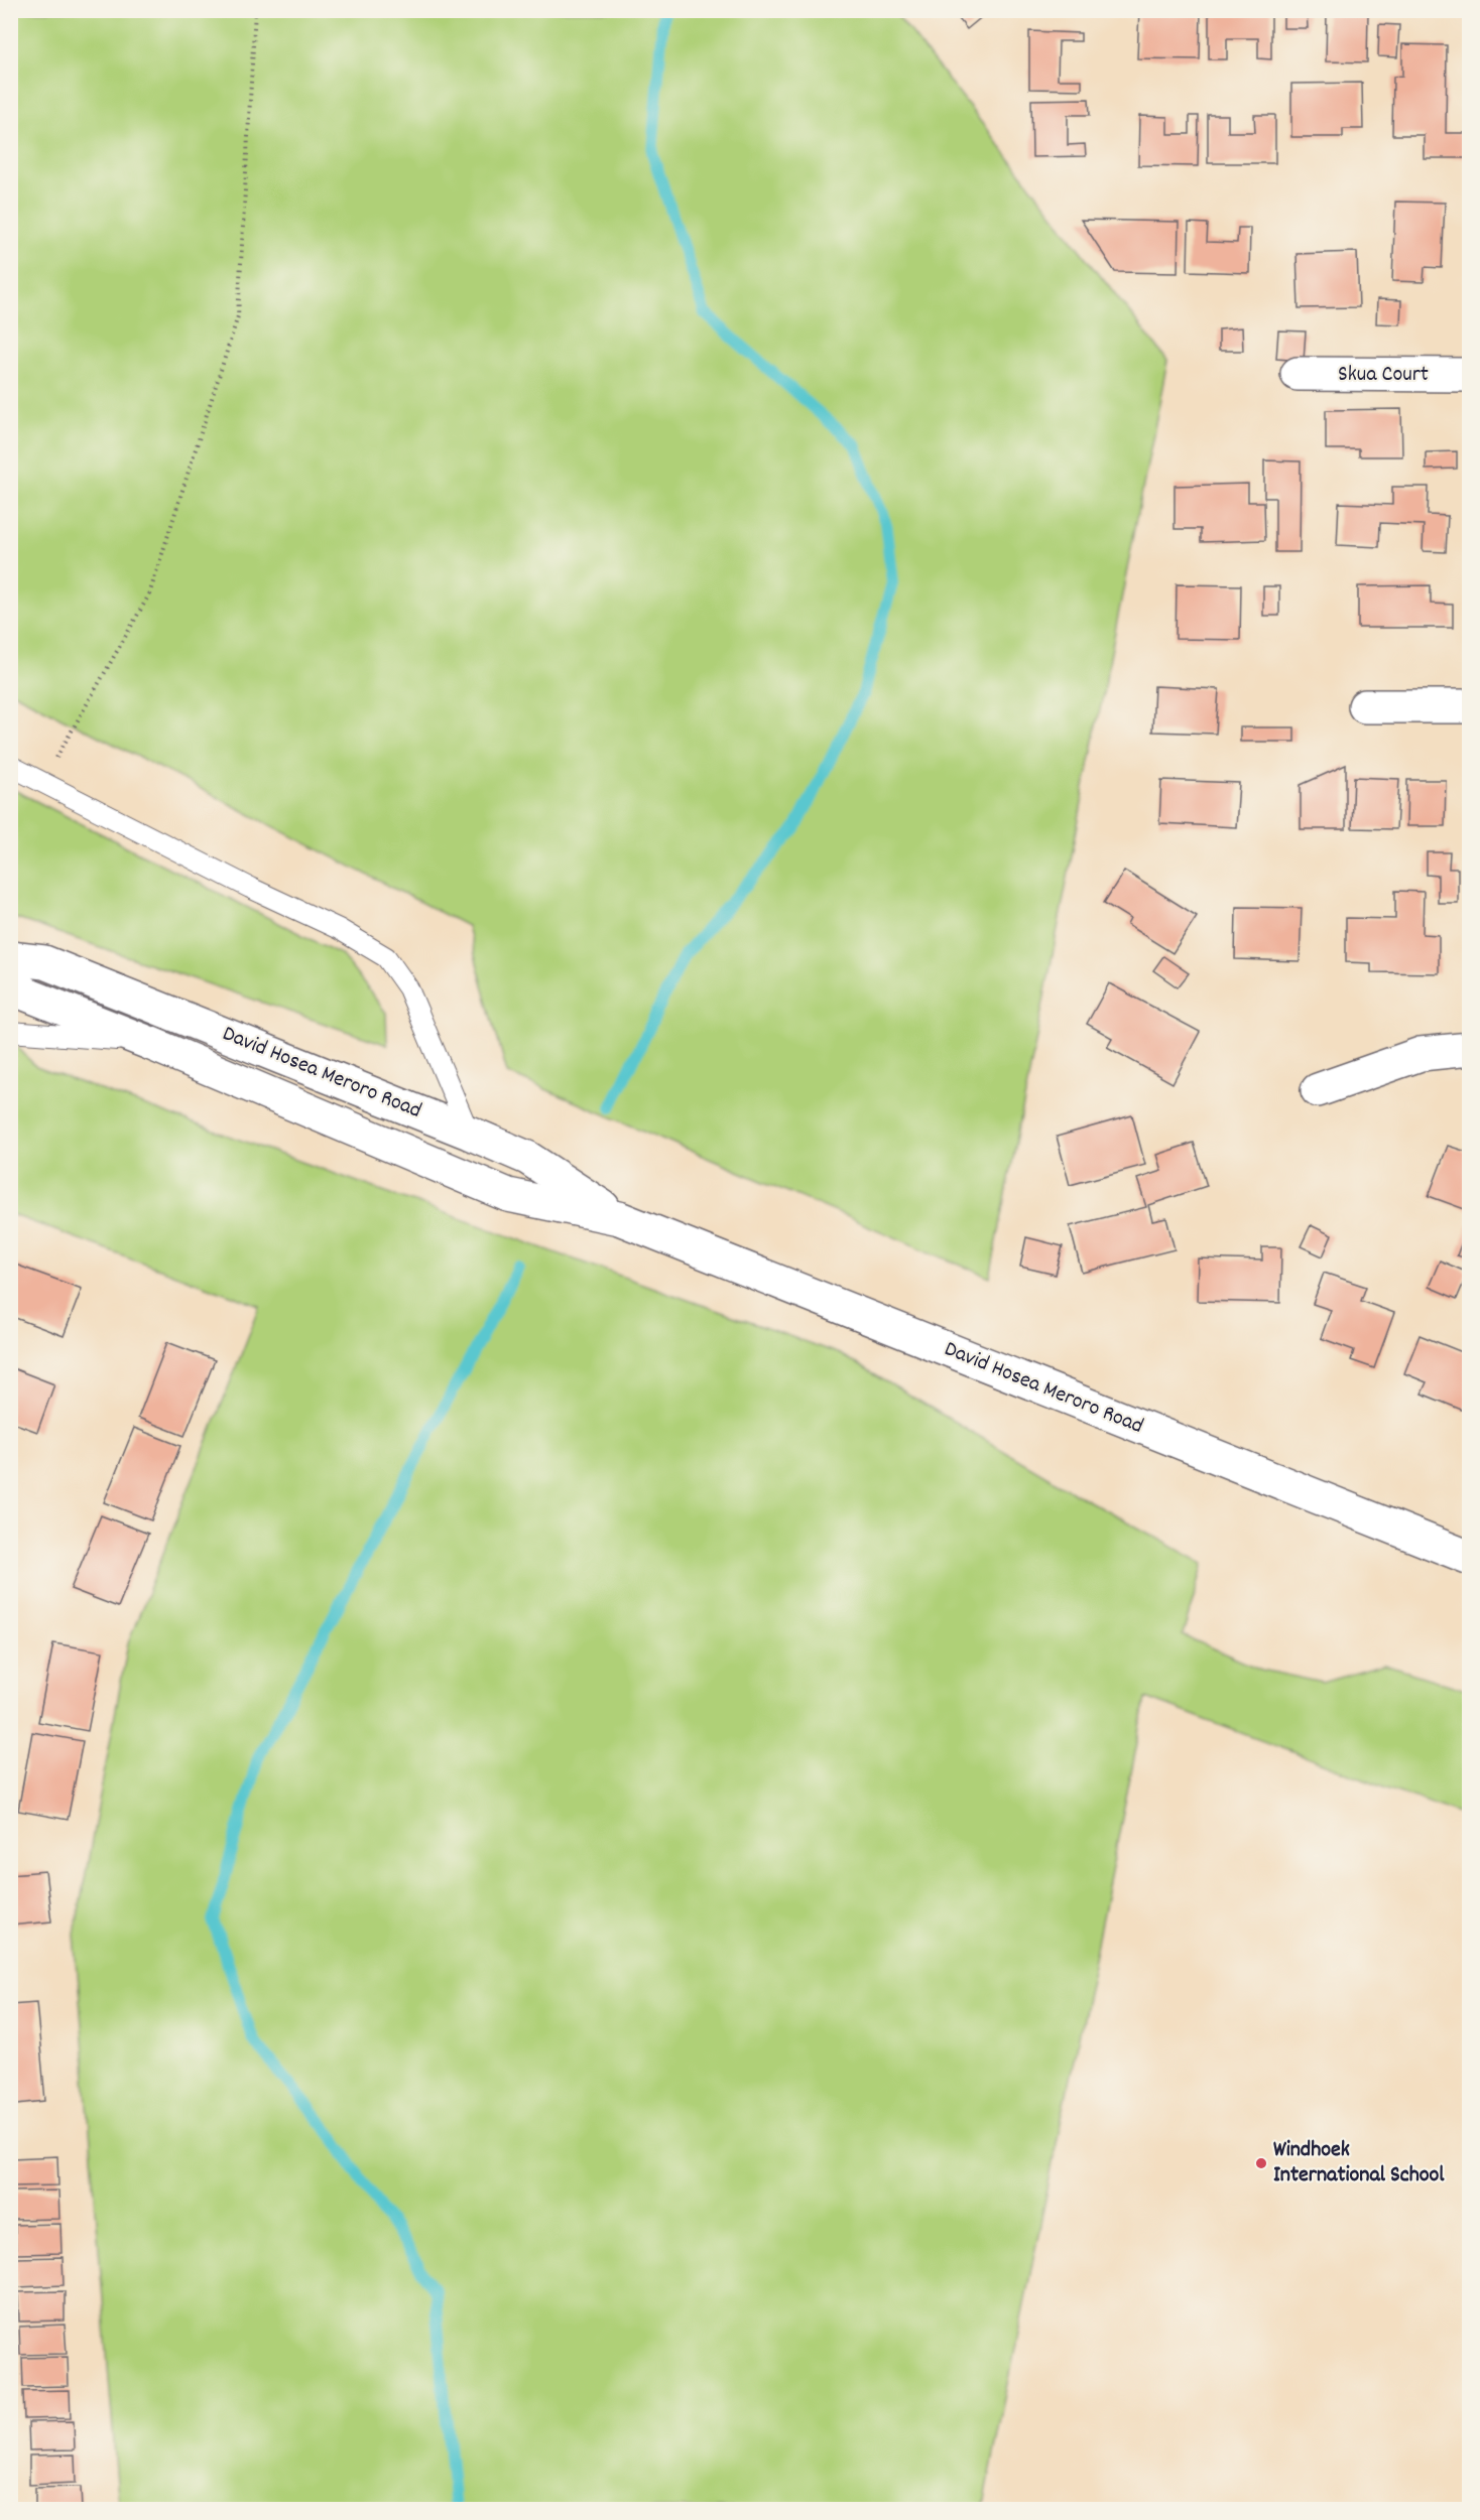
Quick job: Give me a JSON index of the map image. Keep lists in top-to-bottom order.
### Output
{
  "streets": {
    "main road": ["Skua Court", "David Hosea Meroro Road"]
  },
  "places": ["Windhoek International School"]
}
